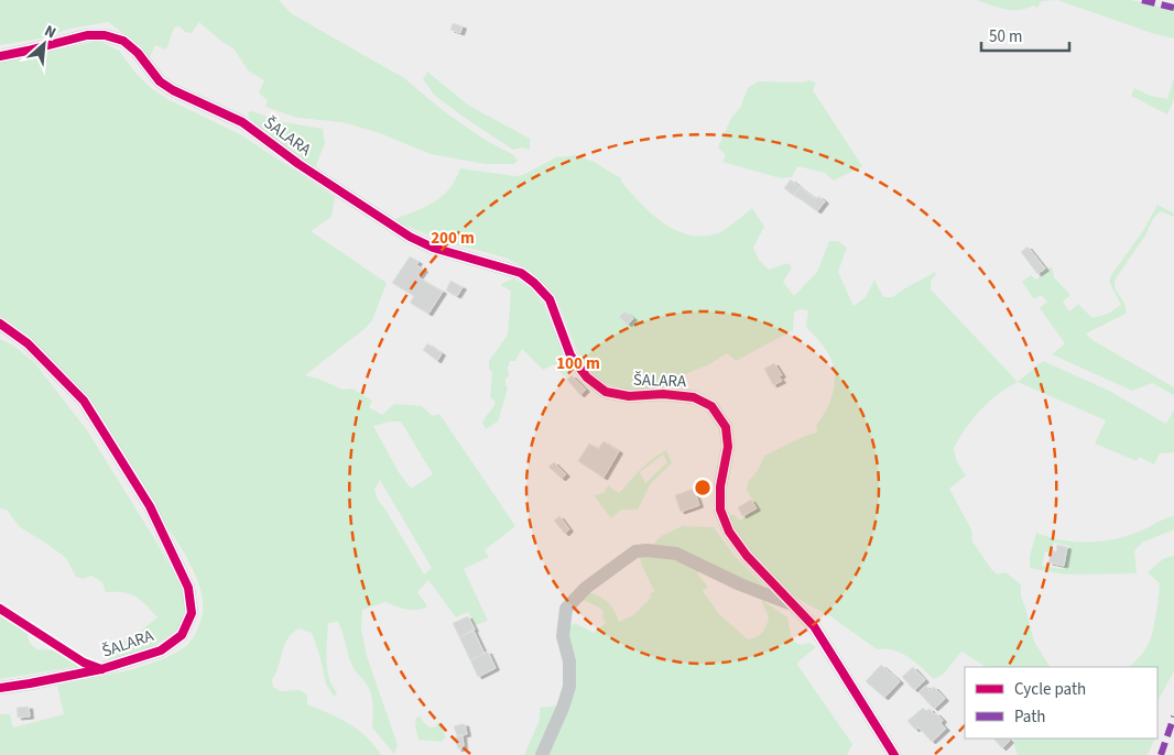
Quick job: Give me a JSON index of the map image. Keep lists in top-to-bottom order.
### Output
{
  "streets": {
    "street": ["ŠALARA"]
  },
  "legend": ["Cycle path", "Path"],
  "scale_bar": "50 m",
  "north": "top right",
  "rings": ["200 m", "100 m"]
}
